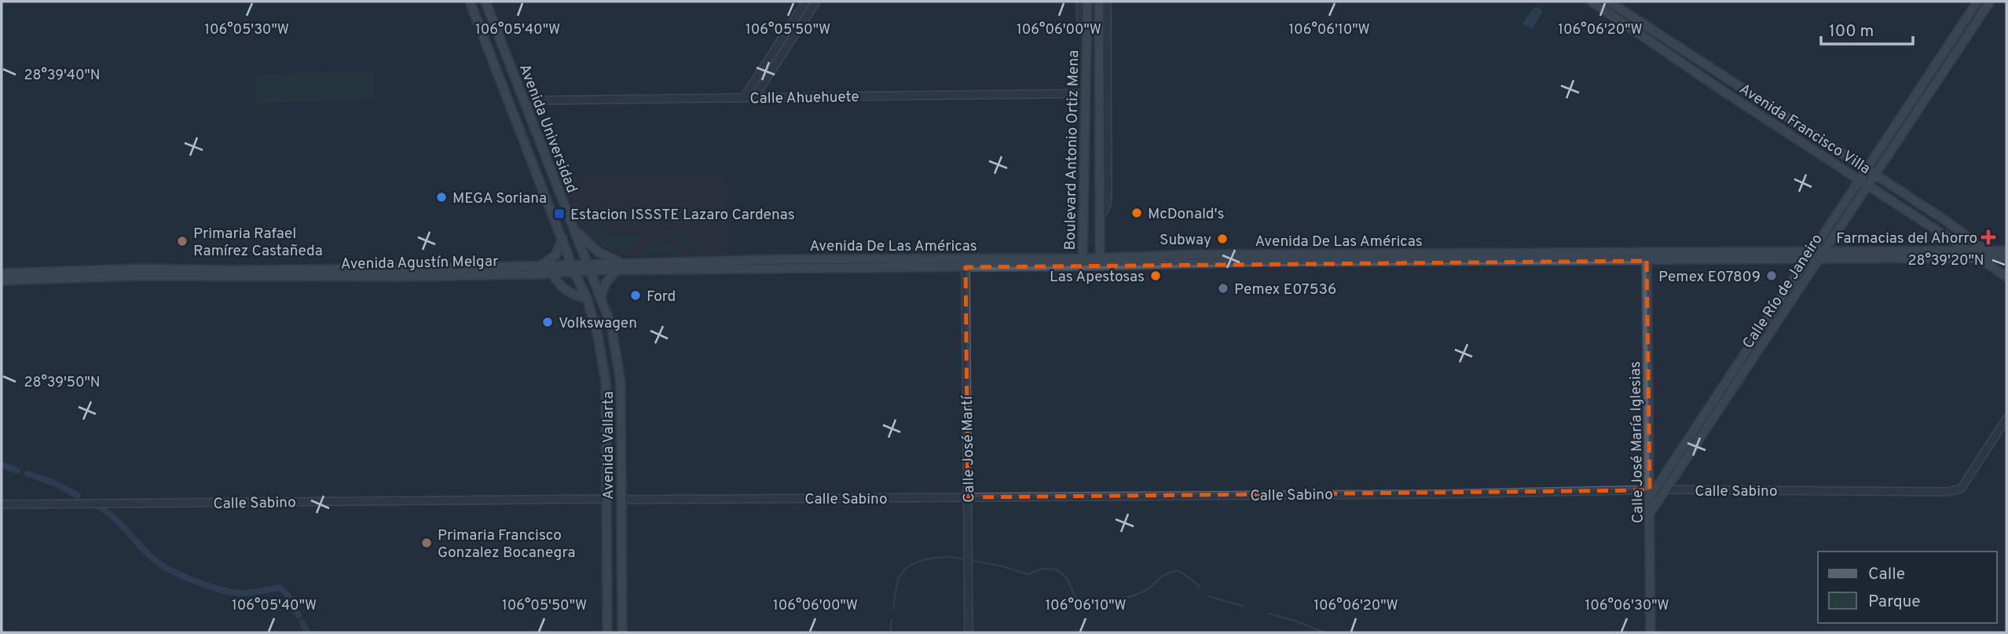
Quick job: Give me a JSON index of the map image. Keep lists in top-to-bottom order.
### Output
{
  "streets": {
    "main road": [
      "Avenida Universidad",
      "Avenida Francisco Villa",
      "Boulevard Antonio Ortiz Mena",
      "Avenida De Las Américas",
      "Avenida Agustín Melgar",
      "Calle Río de Janeiro",
      "Calle José María Iglesias",
      "Avenida Vallarta"
    ],
    "street": ["Calle Ahuehuete", "Calle José Martí", "Calle Sabino"]
  },
  "crossings": [
    ["Calle Ahuehuete", "Avenida Universidad"],
    ["Calle Ahuehuete", "Boulevard Antonio Ortiz Mena"],
    ["Avenida Universidad", "Avenida De Las Américas"],
    ["Avenida Universidad", "Avenida Agustín Melgar"],
    ["Avenida Universidad", "Avenida Vallarta"],
    ["Avenida Francisco Villa", "Avenida De Las Américas"],
    ["Avenida Francisco Villa", "Calle Río de Janeiro"],
    ["Boulevard Antonio Ortiz Mena", "Avenida De Las Américas"],
    ["Avenida De Las Américas", "Avenida Agustín Melgar"],
    ["Avenida De Las Américas", "Calle Río de Janeiro"],
    ["Avenida De Las Américas", "Calle José María Iglesias"],
    ["Avenida De Las Américas", "Avenida Vallarta"],
    ["Avenida De Las Américas", "Calle José Martí"],
    ["Avenida Agustín Melgar", "Avenida Vallarta"],
    ["Calle Río de Janeiro", "Calle José María Iglesias"],
    ["Calle Río de Janeiro", "Calle Sabino"],
    ["Calle José María Iglesias", "Calle Sabino"],
    ["Avenida Vallarta", "Calle Sabino"],
    ["Calle José Martí", "Calle Sabino"]
  ],
  "places": {
    "other": [
      "MEGA Soriana",
      "McDonald's",
      "Subway",
      "Primaria Rafael Ramírez Castañeda",
      "Las Apestosas",
      "Pemex E07809",
      "Pemex E07536",
      "Ford",
      "Volkswagen",
      "Primaria Francisco Gonzalez Bocanegra"
    ],
    "transit": ["Estacion ISSSTE Lazaro Cardenas"],
    "health": ["Farmacias del Ahorro"]
  },
  "legend": ["Calle", "Parque"],
  "scale_bar": "100 m",
  "coordinates": [
    "106°05'30\"W",
    "106°05'40\"W",
    "106°05'50\"W",
    "106°06'00\"W",
    "106°06'10\"W",
    "106°06'20\"W",
    "28°39'40\"N",
    "28°39'20\"N",
    "28°39'50\"N",
    "106°06'30\"W"
  ]
}
